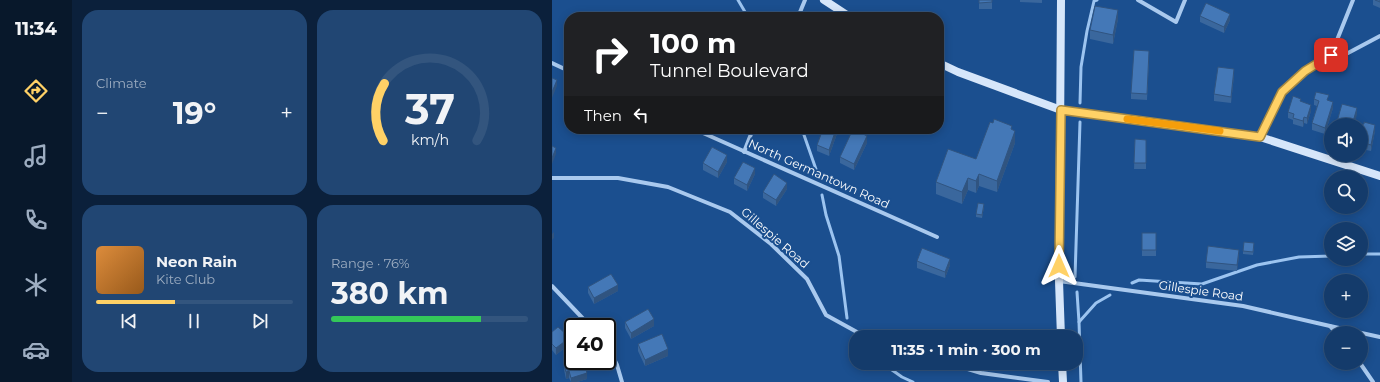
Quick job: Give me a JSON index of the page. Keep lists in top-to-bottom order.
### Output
{
  "streets": {
    "street": ["North Germantown Road", "Gillespie Road"]
  },
  "page": {
    "tabs": "11:34",
    "tile": [
      "Climate",
      ["Range · 76%", "380 km"]
    ],
    "turn": ["100 m", "Tunnel Boulevard"],
    "then": "Then",
    "heat": ["−", "19°", "+"],
    "map_buttons": ["+", "−"],
    "song": ["Neon Rain", "Kite Club"],
    "limit": "40",
    "trip": "11:35 · 1 min · 300 m",
    "gauge": ["37", "km/h"]
  }
}
